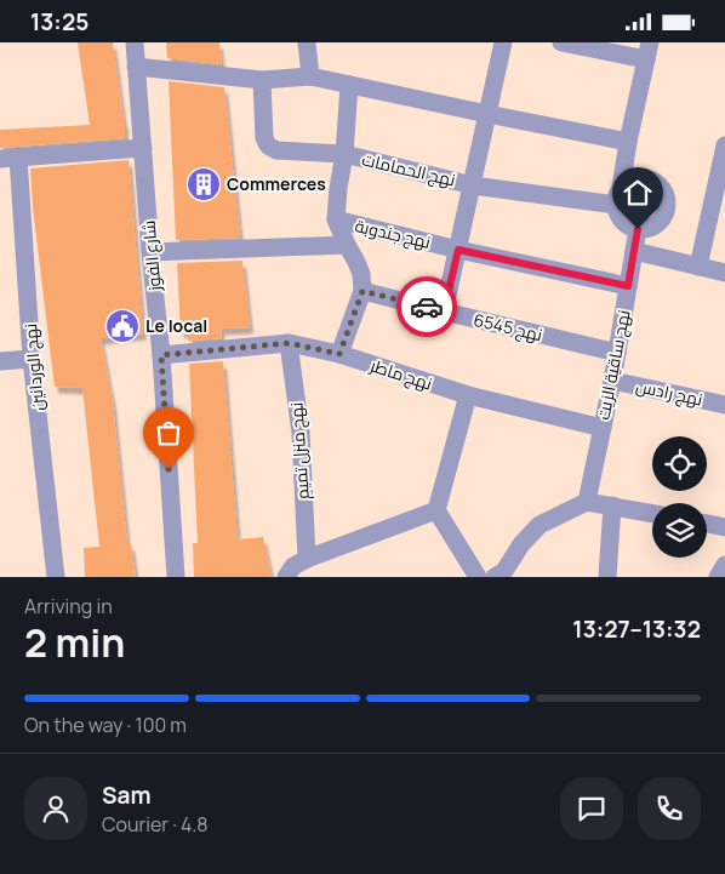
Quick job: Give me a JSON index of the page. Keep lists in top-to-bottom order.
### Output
{
  "streets": {
    "street": [
      "نهج الحمامات",
      "نهج جندوبة",
      "شارع الفوز",
      "نهج 6545",
      "نهج ساقية الزيت",
      "نهج الوردانين",
      "نهج ماطر",
      "نهج رادس",
      "نهج منزل تميم"
    ]
  },
  "crossings": [
    ["نهج الحمامات", "نهج ساقية الزيت"],
    ["نهج جندوبة", "شارع الفوز"],
    ["نهج جندوبة", "نهج ساقية الزيت"],
    ["شارع الفوز", "نهج ماطر"],
    ["نهج 6545", "نهج ساقية الزيت"],
    ["نهج ساقية الزيت", "نهج ماطر"],
    ["نهج ساقية الزيت", "نهج رادس"],
    ["نهج ماطر", "نهج منزل تميم"]
  ],
  "places": {
    "building": ["Commerces"],
    "public building": ["Le local"]
  },
  "page": {
    "status": "13:25",
    "heading": ["2 min", "Arriving in", "13:27–13:32"],
    "panel": ["Sam", "Courier · 4.8"],
    "bar": "On the way · 100 m"
  }
}
